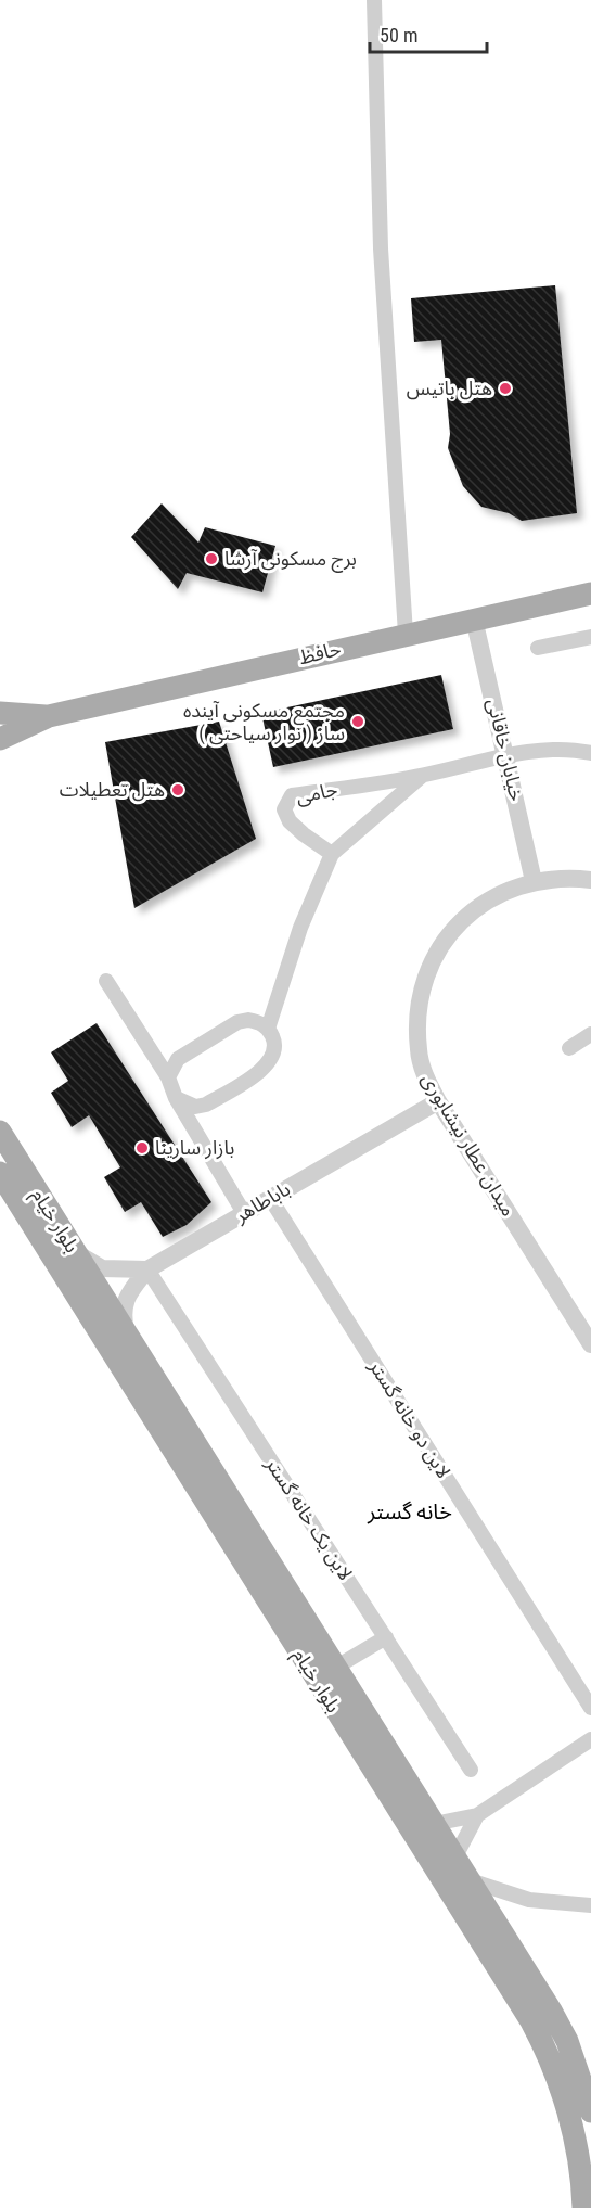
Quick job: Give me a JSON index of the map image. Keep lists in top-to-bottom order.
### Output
{
  "streets": {
    "main road": ["حافظ", "بلوار خیام"],
    "street": [
      "خیابان خاقانی",
      "جامی",
      "میدان عطار نیشابوری",
      "باباطاهر",
      "لاین دو خانه گستر",
      "لاین یک خانه گستر"
    ]
  },
  "crossings": [
    ["حافظ", "خیابان خاقانی"],
    ["خیابان خاقانی", "جامی"],
    ["خیابان خاقانی", "میدان عطار نیشابوری"],
    ["میدان عطار نیشابوری", "باباطاهر"],
    ["باباطاهر", "بلوار خیام"],
    ["باباطاهر", "لاین دو خانه گستر"],
    ["باباطاهر", "لاین یک خانه گستر"]
  ],
  "districts": ["خانه گستر"],
  "places": [
    "هتل باتیس",
    "برج مسکونی آرشا",
    "مجتمع مسکونی آینده ساز ( نوار سیاحتی )",
    "هتل تعطیلات",
    "بازار سارینا"
  ],
  "scale_bar": "50 m"
}
